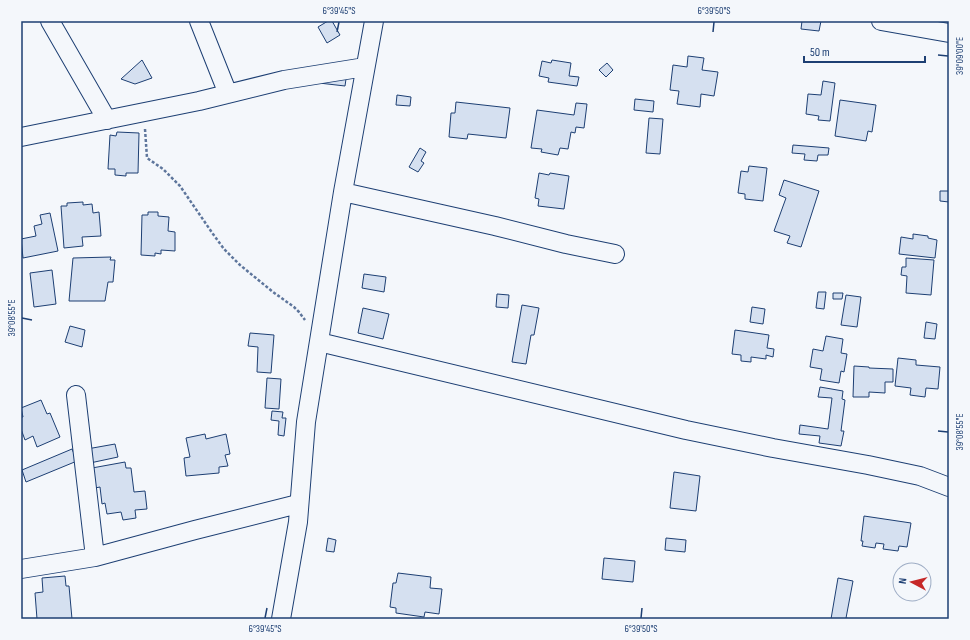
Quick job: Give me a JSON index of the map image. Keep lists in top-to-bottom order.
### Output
{
  "scale_bar": "50 m",
  "north": "left",
  "coordinates": [
    "6°39'45\"S",
    "6°39'50\"S",
    "39°09'00\"E",
    "39°08'55\"E"
  ]
}
